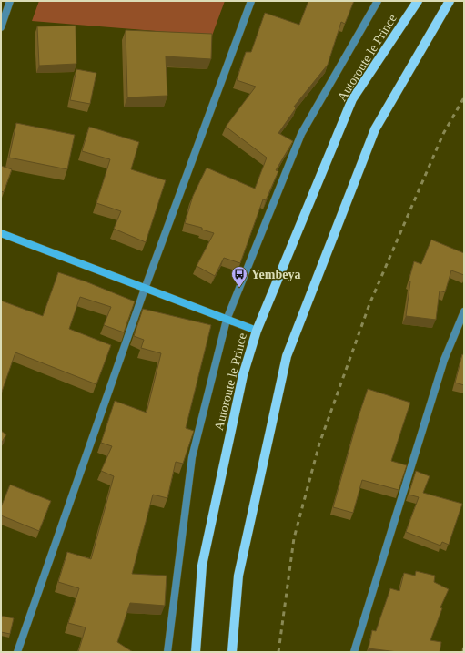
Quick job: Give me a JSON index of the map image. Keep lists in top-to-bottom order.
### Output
{
  "streets": {
    "main road": ["Autoroute le Prince"]
  },
  "places": {
    "bus stop": ["Yembeya"]
  }
}
